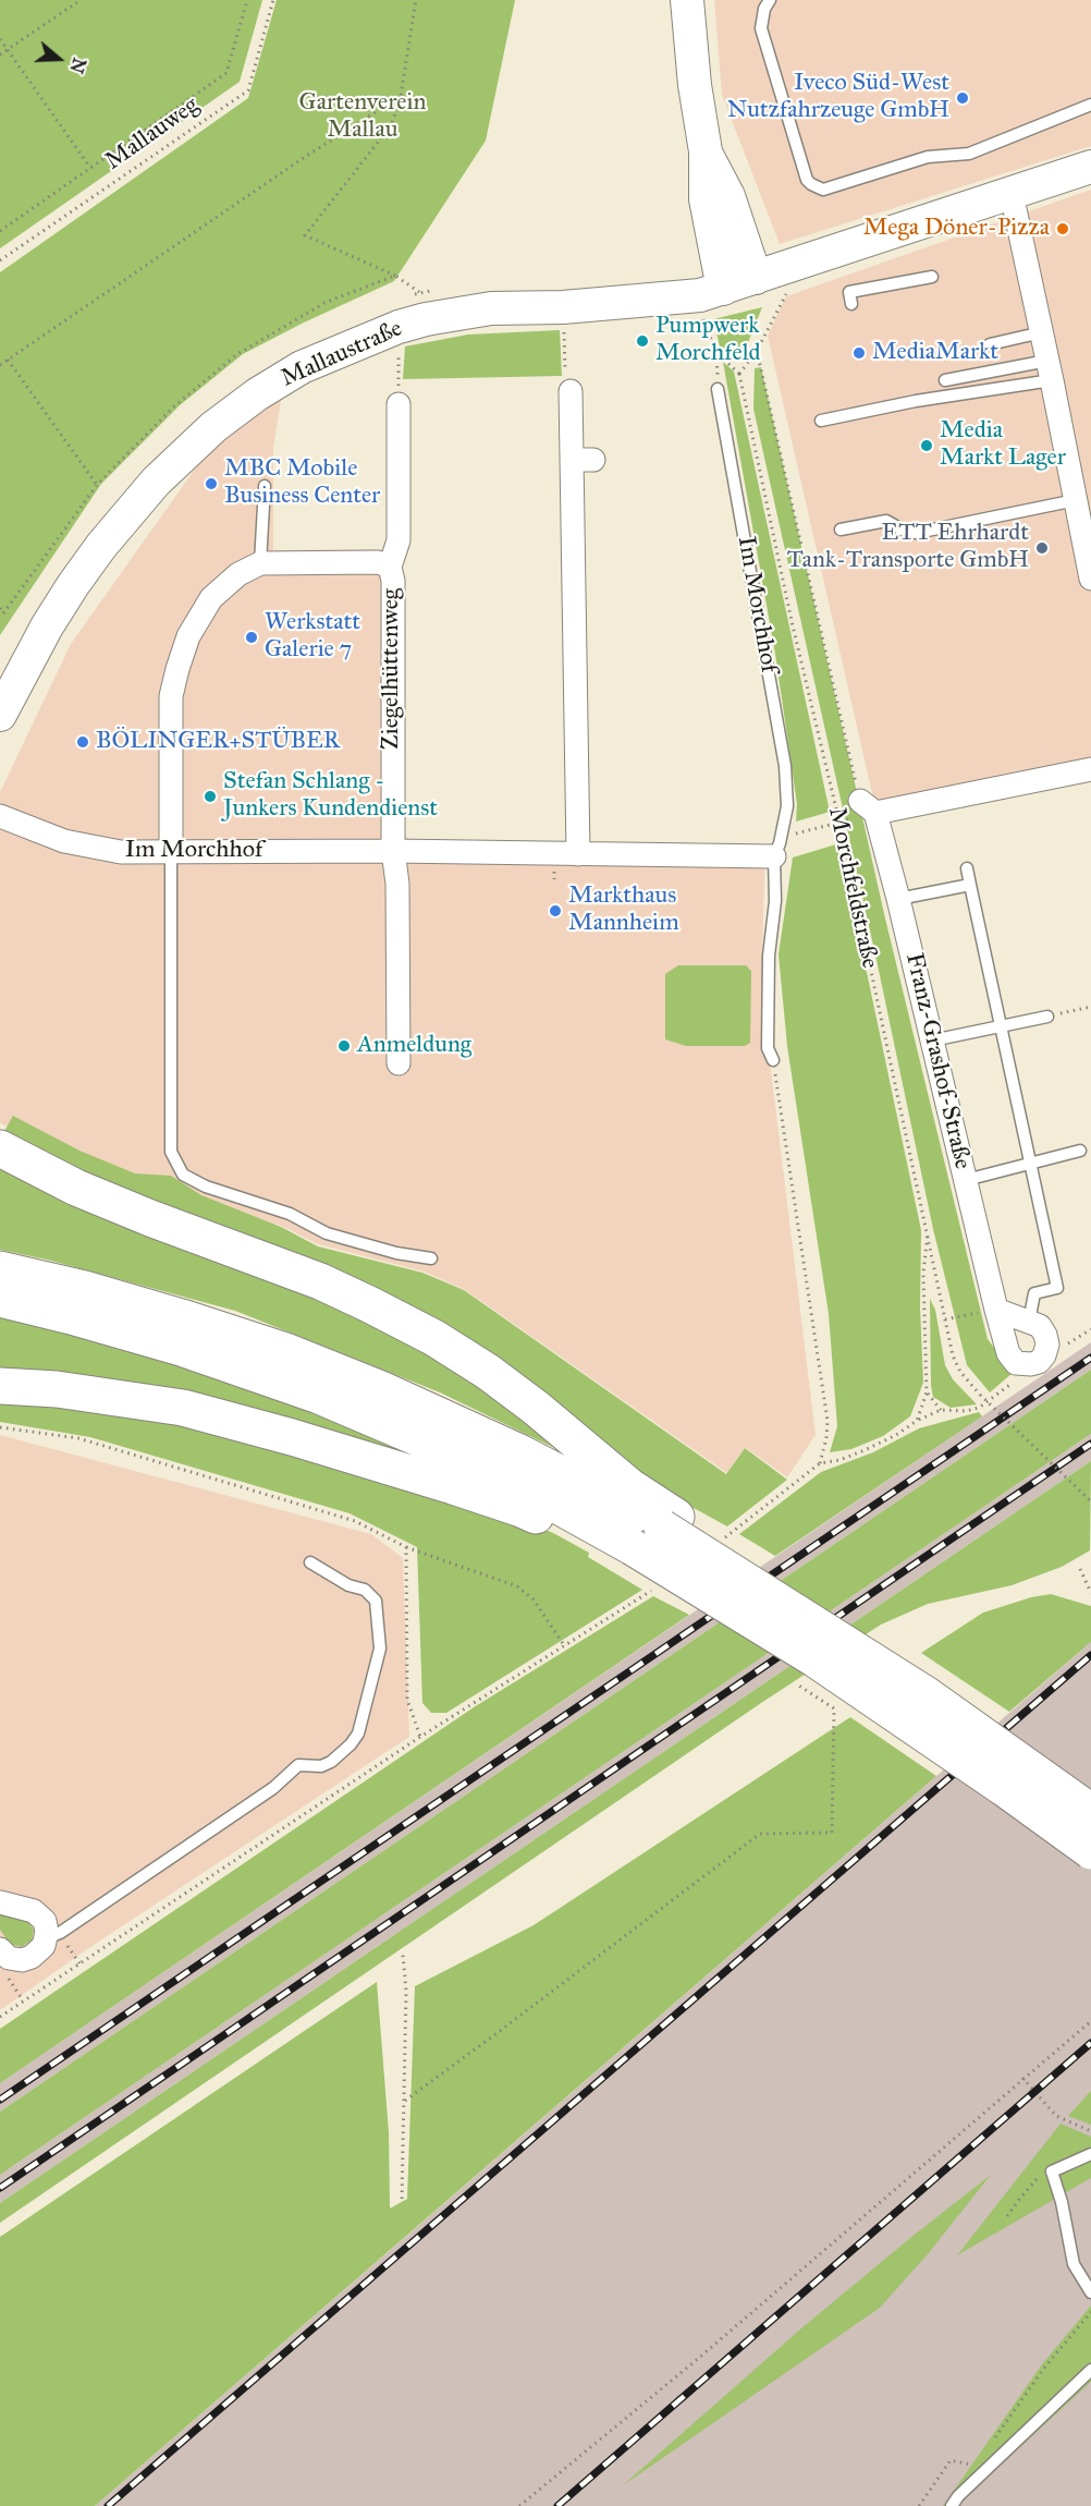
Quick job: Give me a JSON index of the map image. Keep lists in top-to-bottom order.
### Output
{
  "streets": {
    "main road": ["Mallaustraße"],
    "street": ["Im Morchhof", "Ziegelhüttenweg", "Franz-Grashof-Straße"],
    "path": ["Mallauweg", "Morchfeldstraße"]
  },
  "crossings": [
    ["Im Morchhof", "Ziegelhüttenweg"]
  ],
  "parks": ["Gartenverein Mallau"],
  "places": [
    "Iveco Süd-West Nutzfahrzeuge GmbH",
    "Mega Döner-Pizza",
    "Pumpwerk Morchfeld",
    "MediaMarkt",
    "Media Markt Lager",
    "MBC Mobile Business Center",
    "ETT Ehrhardt Tank-Transporte GmbH",
    "Werkstatt Galerie 7",
    "BÖLINGER+STÜBER",
    "Stefan Schlang - Junkers Kundendienst",
    "Markthaus Mannheim",
    "Anmeldung"
  ],
  "north": "right"
}
